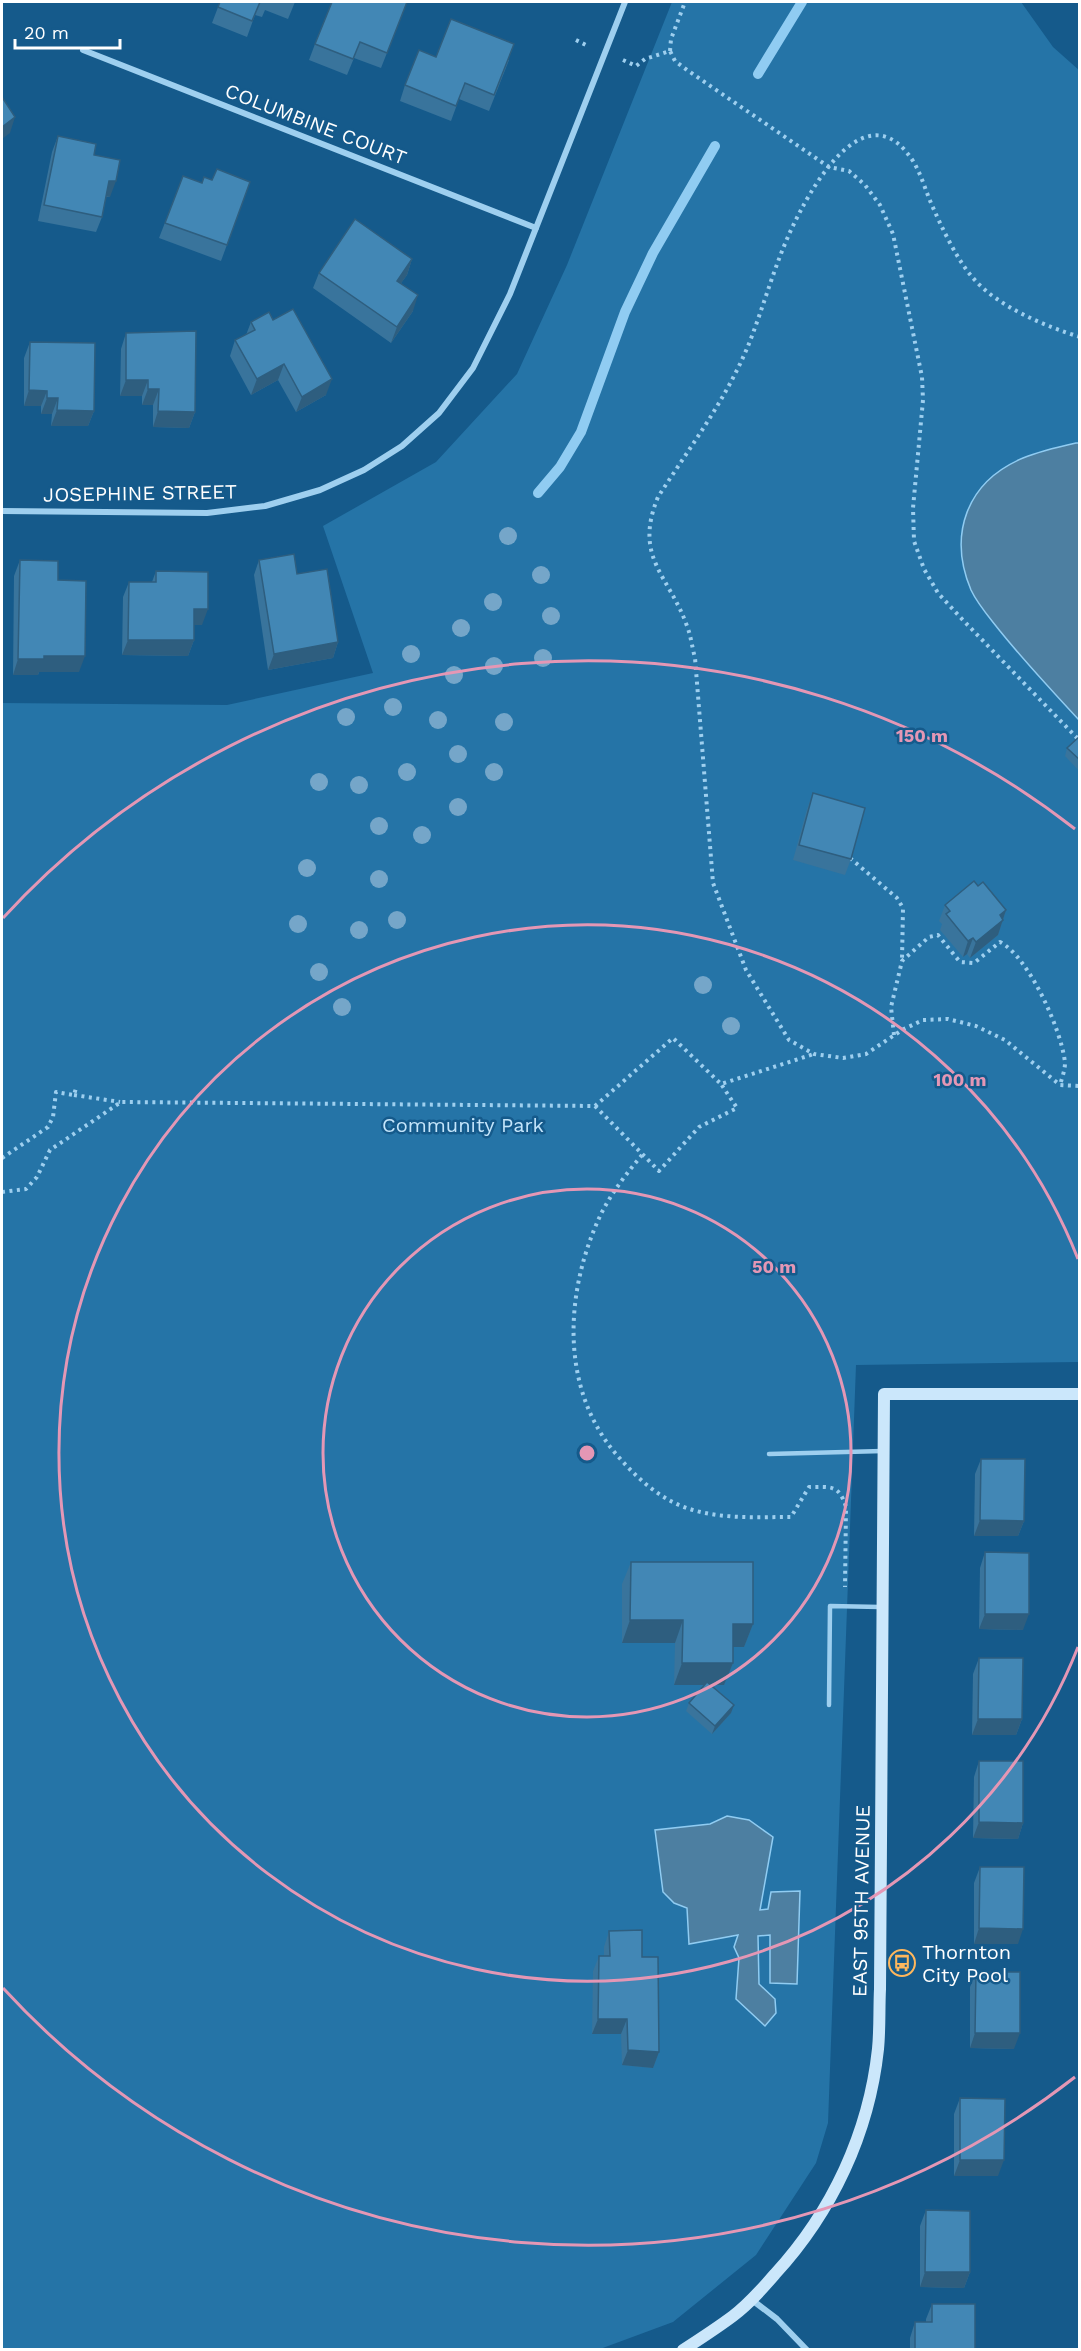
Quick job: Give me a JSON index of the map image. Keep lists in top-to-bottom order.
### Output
{
  "streets": {
    "street": ["COLUMBINE COURT", "JOSEPHINE STREET", "EAST 95TH AVENUE"]
  },
  "crossings": [
    ["COLUMBINE COURT", "JOSEPHINE STREET"]
  ],
  "parks": ["Community Park"],
  "places": {
    "bus stop": ["Thornton City Pool"]
  },
  "scale_bar": "20 m",
  "rings": ["150 m", "100 m", "50 m"]
}
